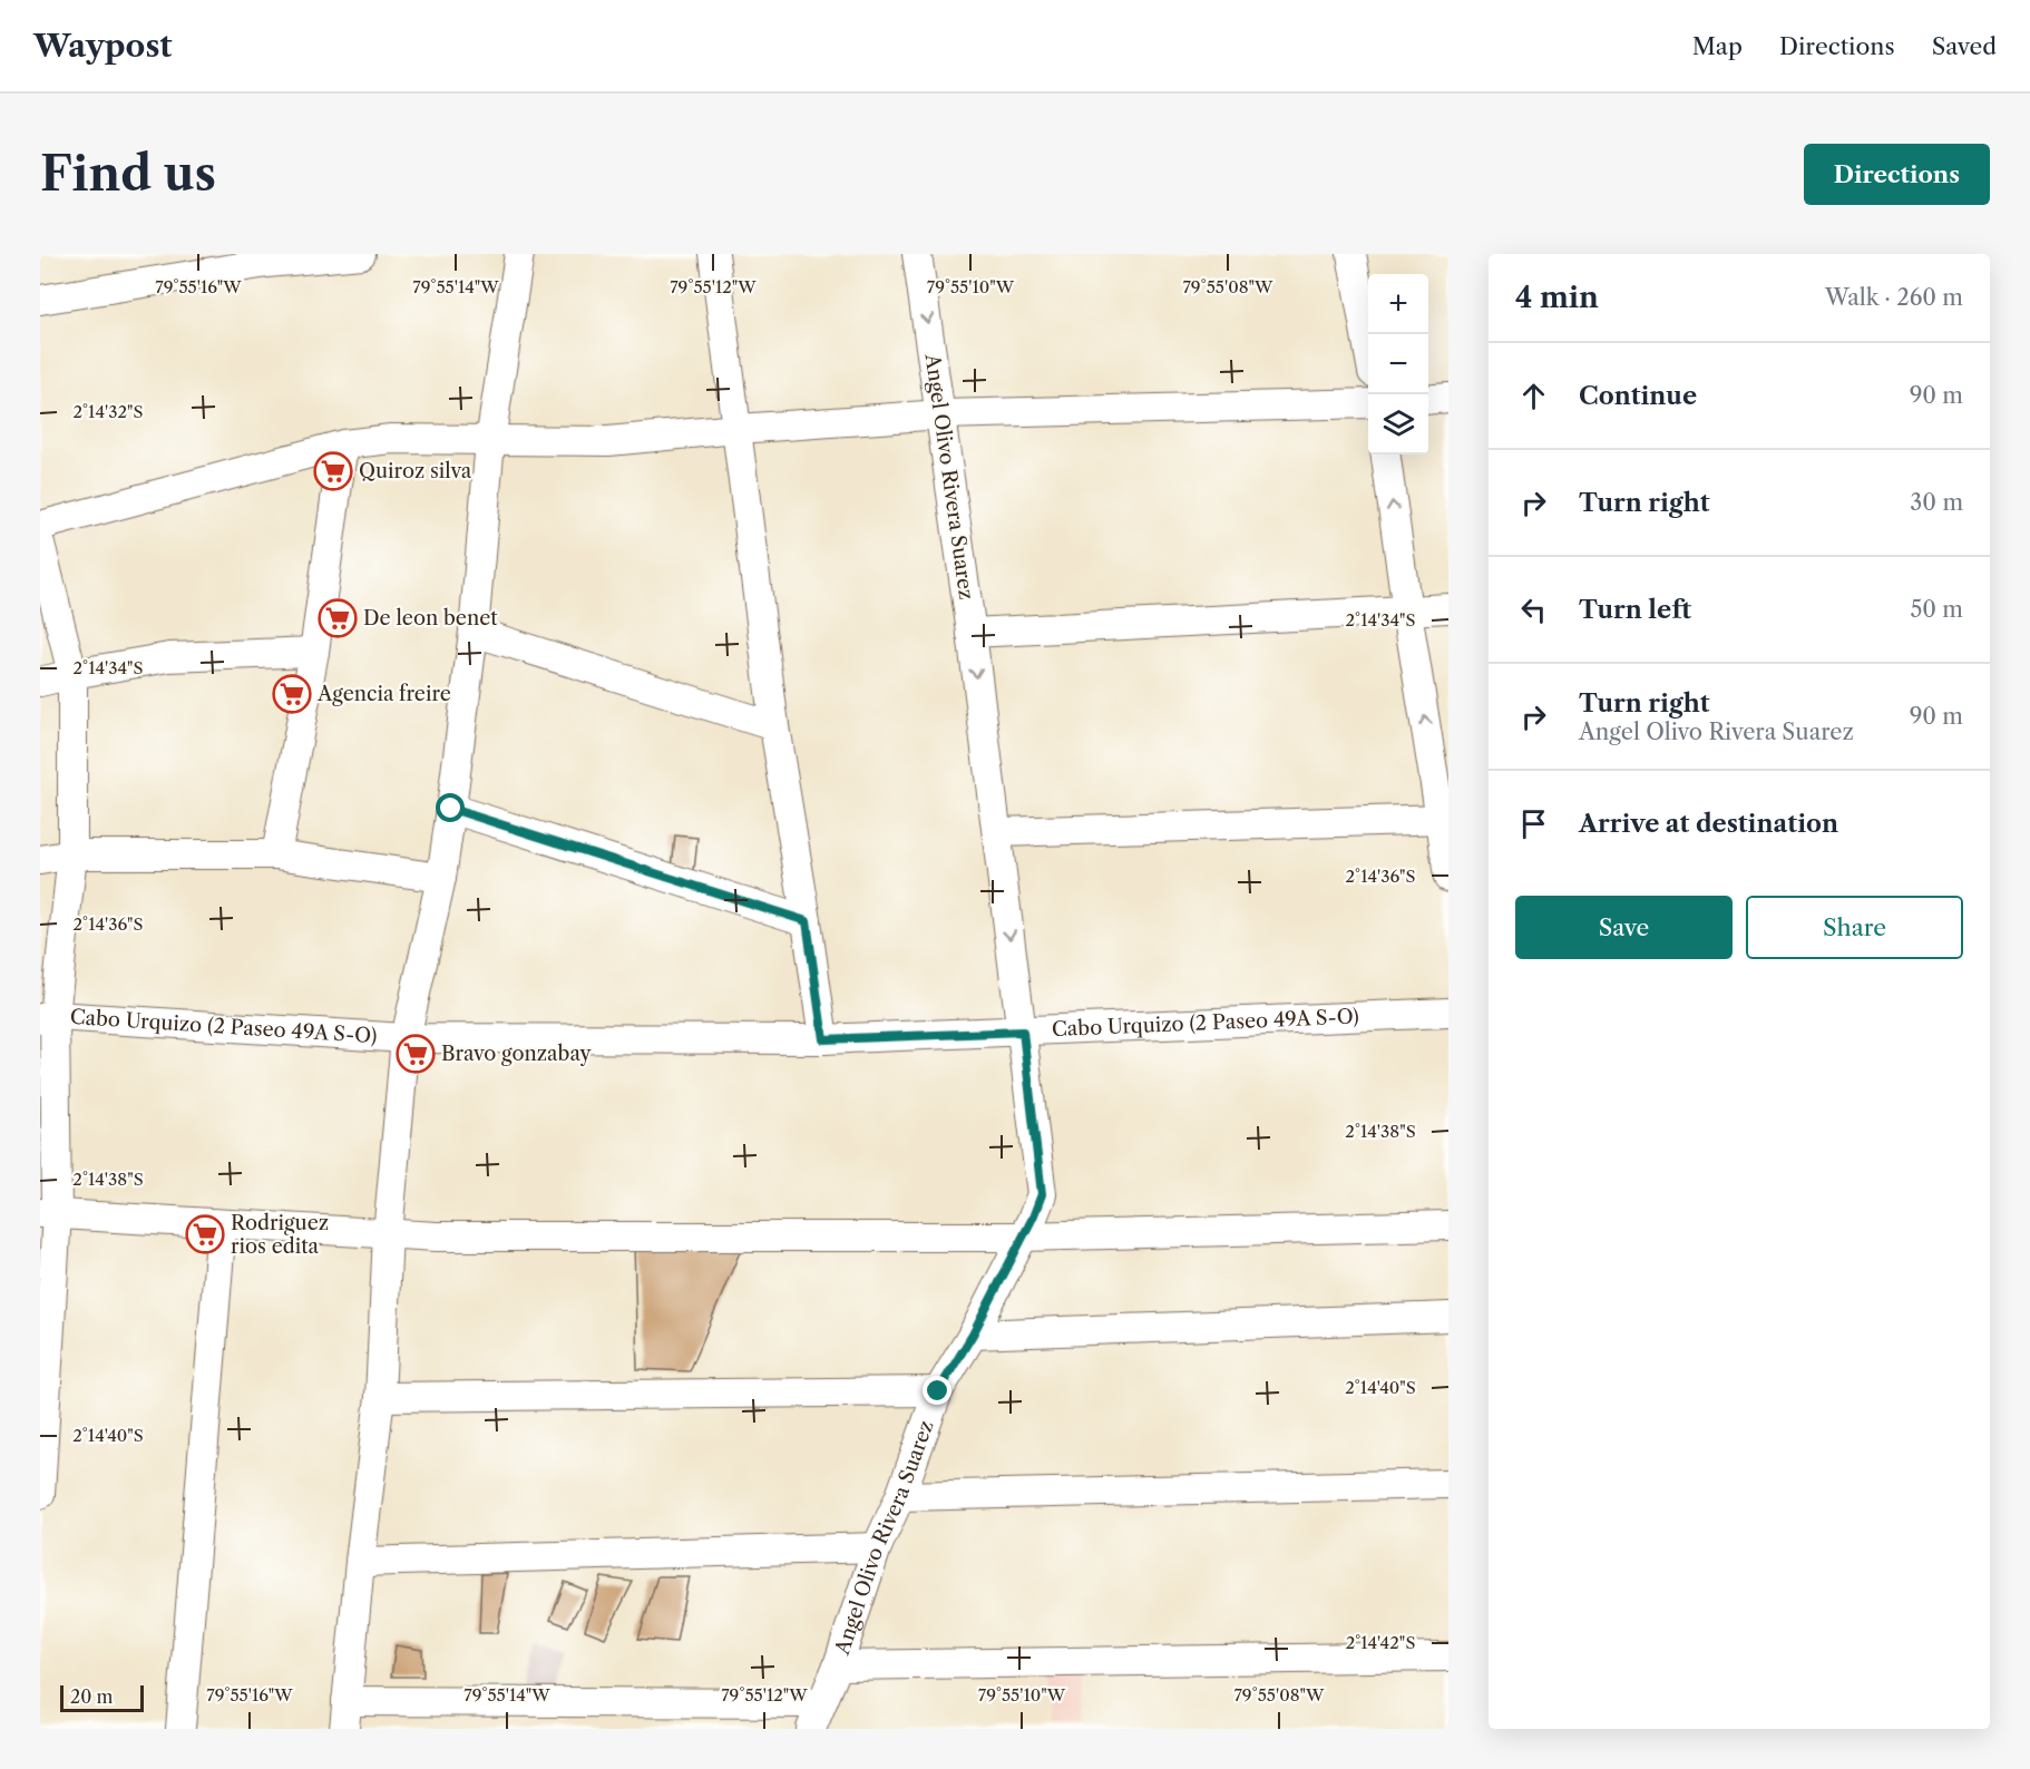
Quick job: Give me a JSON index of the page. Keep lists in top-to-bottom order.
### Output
{
  "streets": {
    "street": ["Angel Olivo Rivera Suarez", "Cabo Urquizo (2 Paseo 49A S-O)"]
  },
  "crossings": [
    ["Angel Olivo Rivera Suarez", "Cabo Urquizo (2 Paseo 49A S-O)"]
  ],
  "places": {
    "supermarket": [
      "Quiroz silva",
      "De leon benet",
      "Agencia freire",
      "Bravo gonzabay",
      "Rodriguez rios edita"
    ]
  },
  "scale_bar": "20 m",
  "page": {
    "header": "Waypost",
    "nav": ["Map", "Directions", "Saved"],
    "buttons": [
      "Directions",
      ["Save", "Share"]
    ],
    "title": "Find us",
    "heading": ["4 min", "Walk · 260 m"],
    "map_buttons": ["+", "−"],
    "list": [
      ["Continue", "90 m"],
      ["Turn right", "30 m"],
      ["Turn left", "50 m"],
      ["Turn right", "Angel Olivo Rivera Suarez", "90 m"],
      "Arrive at destination"
    ],
    "scale": "20 m"
  },
  "coordinates": [
    "79°55'16\"W",
    "79°55'14\"W",
    "79°55'12\"W",
    "79°55'10\"W",
    "79°55'08\"W",
    "2°14'32\"S",
    "2°14'34\"S",
    "2°14'36\"S",
    "2°14'38\"S",
    "2°14'40\"S",
    "2°14'42\"S"
  ]
}
